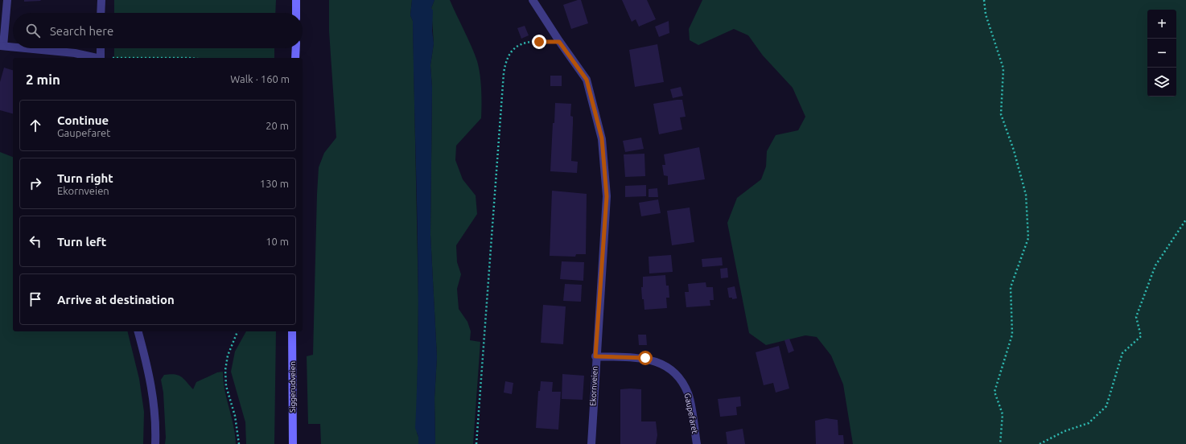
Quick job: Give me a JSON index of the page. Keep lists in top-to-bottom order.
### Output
{
  "streets": {
    "main road": ["Siggerudveien"],
    "street": ["Ekornveien", "Gaupefaret"]
  },
  "crossings": [
    ["Ekornveien", "Gaupefaret"]
  ],
  "page": {
    "map_buttons": ["+", "−"],
    "search": "Search here",
    "heading": ["2 min", "Walk · 160 m"],
    "list": [
      ["Continue", "Gaupefaret", "20 m"],
      ["Turn right", "Ekornveien", "130 m"],
      ["Turn left", "10 m"],
      "Arrive at destination"
    ]
  }
}
